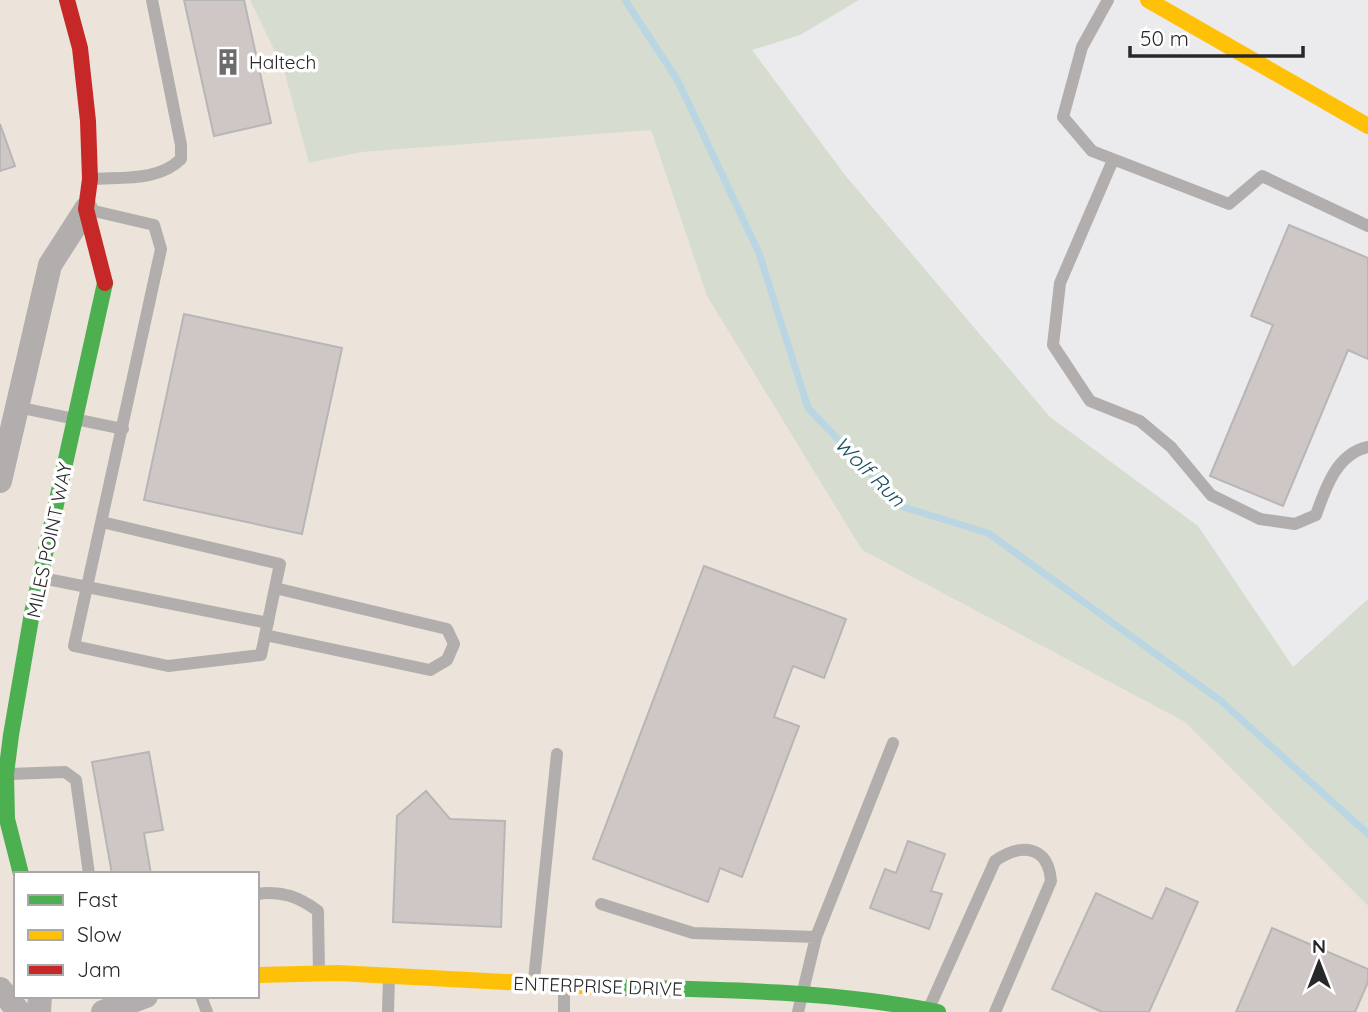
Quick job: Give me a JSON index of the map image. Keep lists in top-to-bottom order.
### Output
{
  "streets": {
    "street": ["MILES POINT WAY", "ENTERPRISE DRIVE"]
  },
  "water": ["Wolf Run"],
  "places": {
    "building": ["Haltech"]
  },
  "legend": ["Fast", "Slow", "Jam"],
  "scale_bar": "50 m",
  "north": "top"
}
